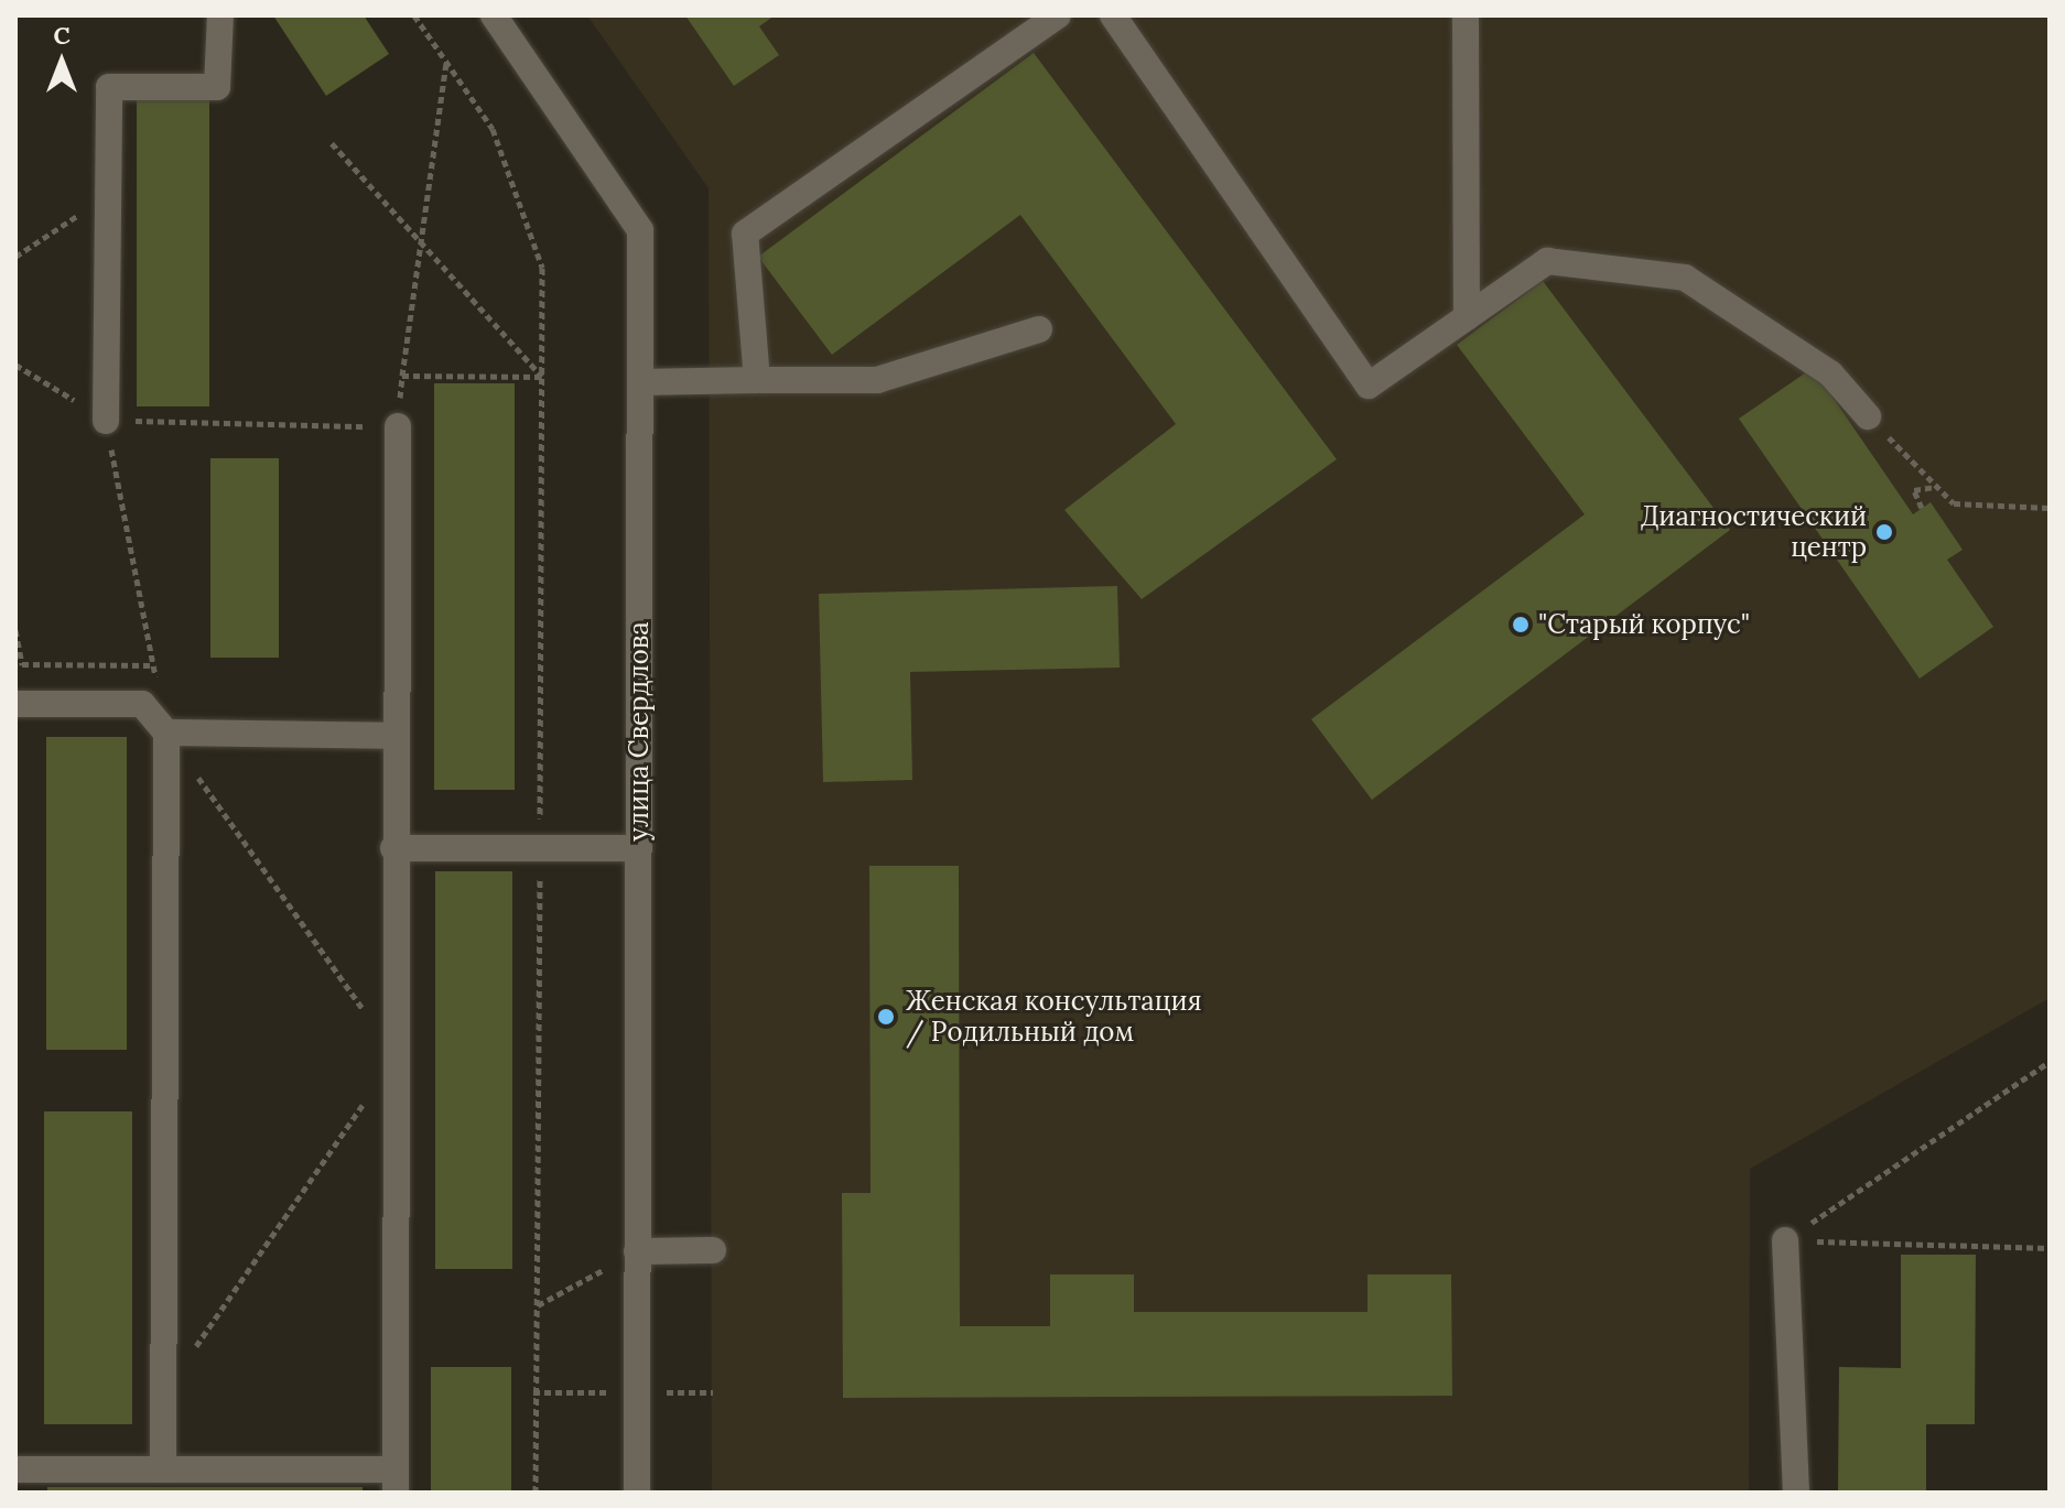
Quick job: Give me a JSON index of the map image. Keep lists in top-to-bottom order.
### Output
{
  "streets": {
    "street": ["улица Свердлова"]
  },
  "places": ["Диагностический центр", "\"Старый корпус\"", "Женская консультация / Родильный дом"],
  "north": "top"
}
